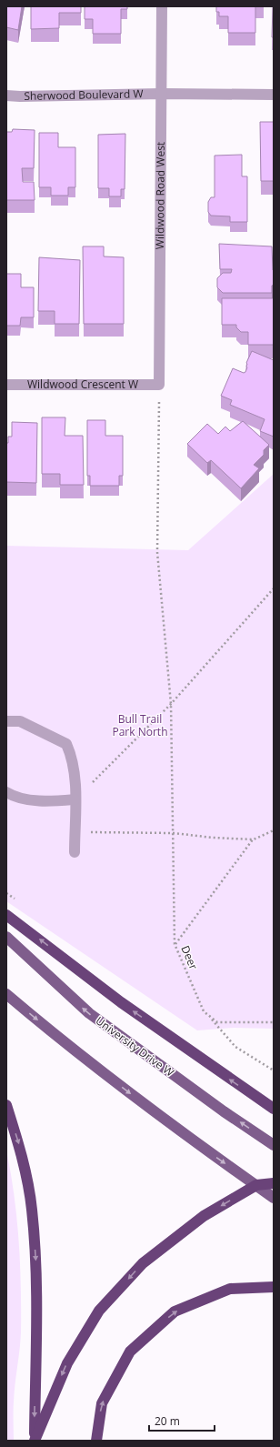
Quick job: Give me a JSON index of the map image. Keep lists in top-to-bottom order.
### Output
{
  "streets": {
    "main road": ["University Drive W"],
    "street": ["Sherwood Boulevard W", "Wildwood Road West", "Wildwood Crescent W"],
    "path": ["Deer"]
  },
  "crossings": [
    ["Sherwood Boulevard W", "Wildwood Road West"],
    ["Wildwood Road West", "Wildwood Crescent W"],
    ["Wildwood Road West", "Deer"],
    ["Wildwood Crescent W", "Deer"]
  ],
  "parks": ["Bull Trail Park North"],
  "scale_bar": "20 m"
}
